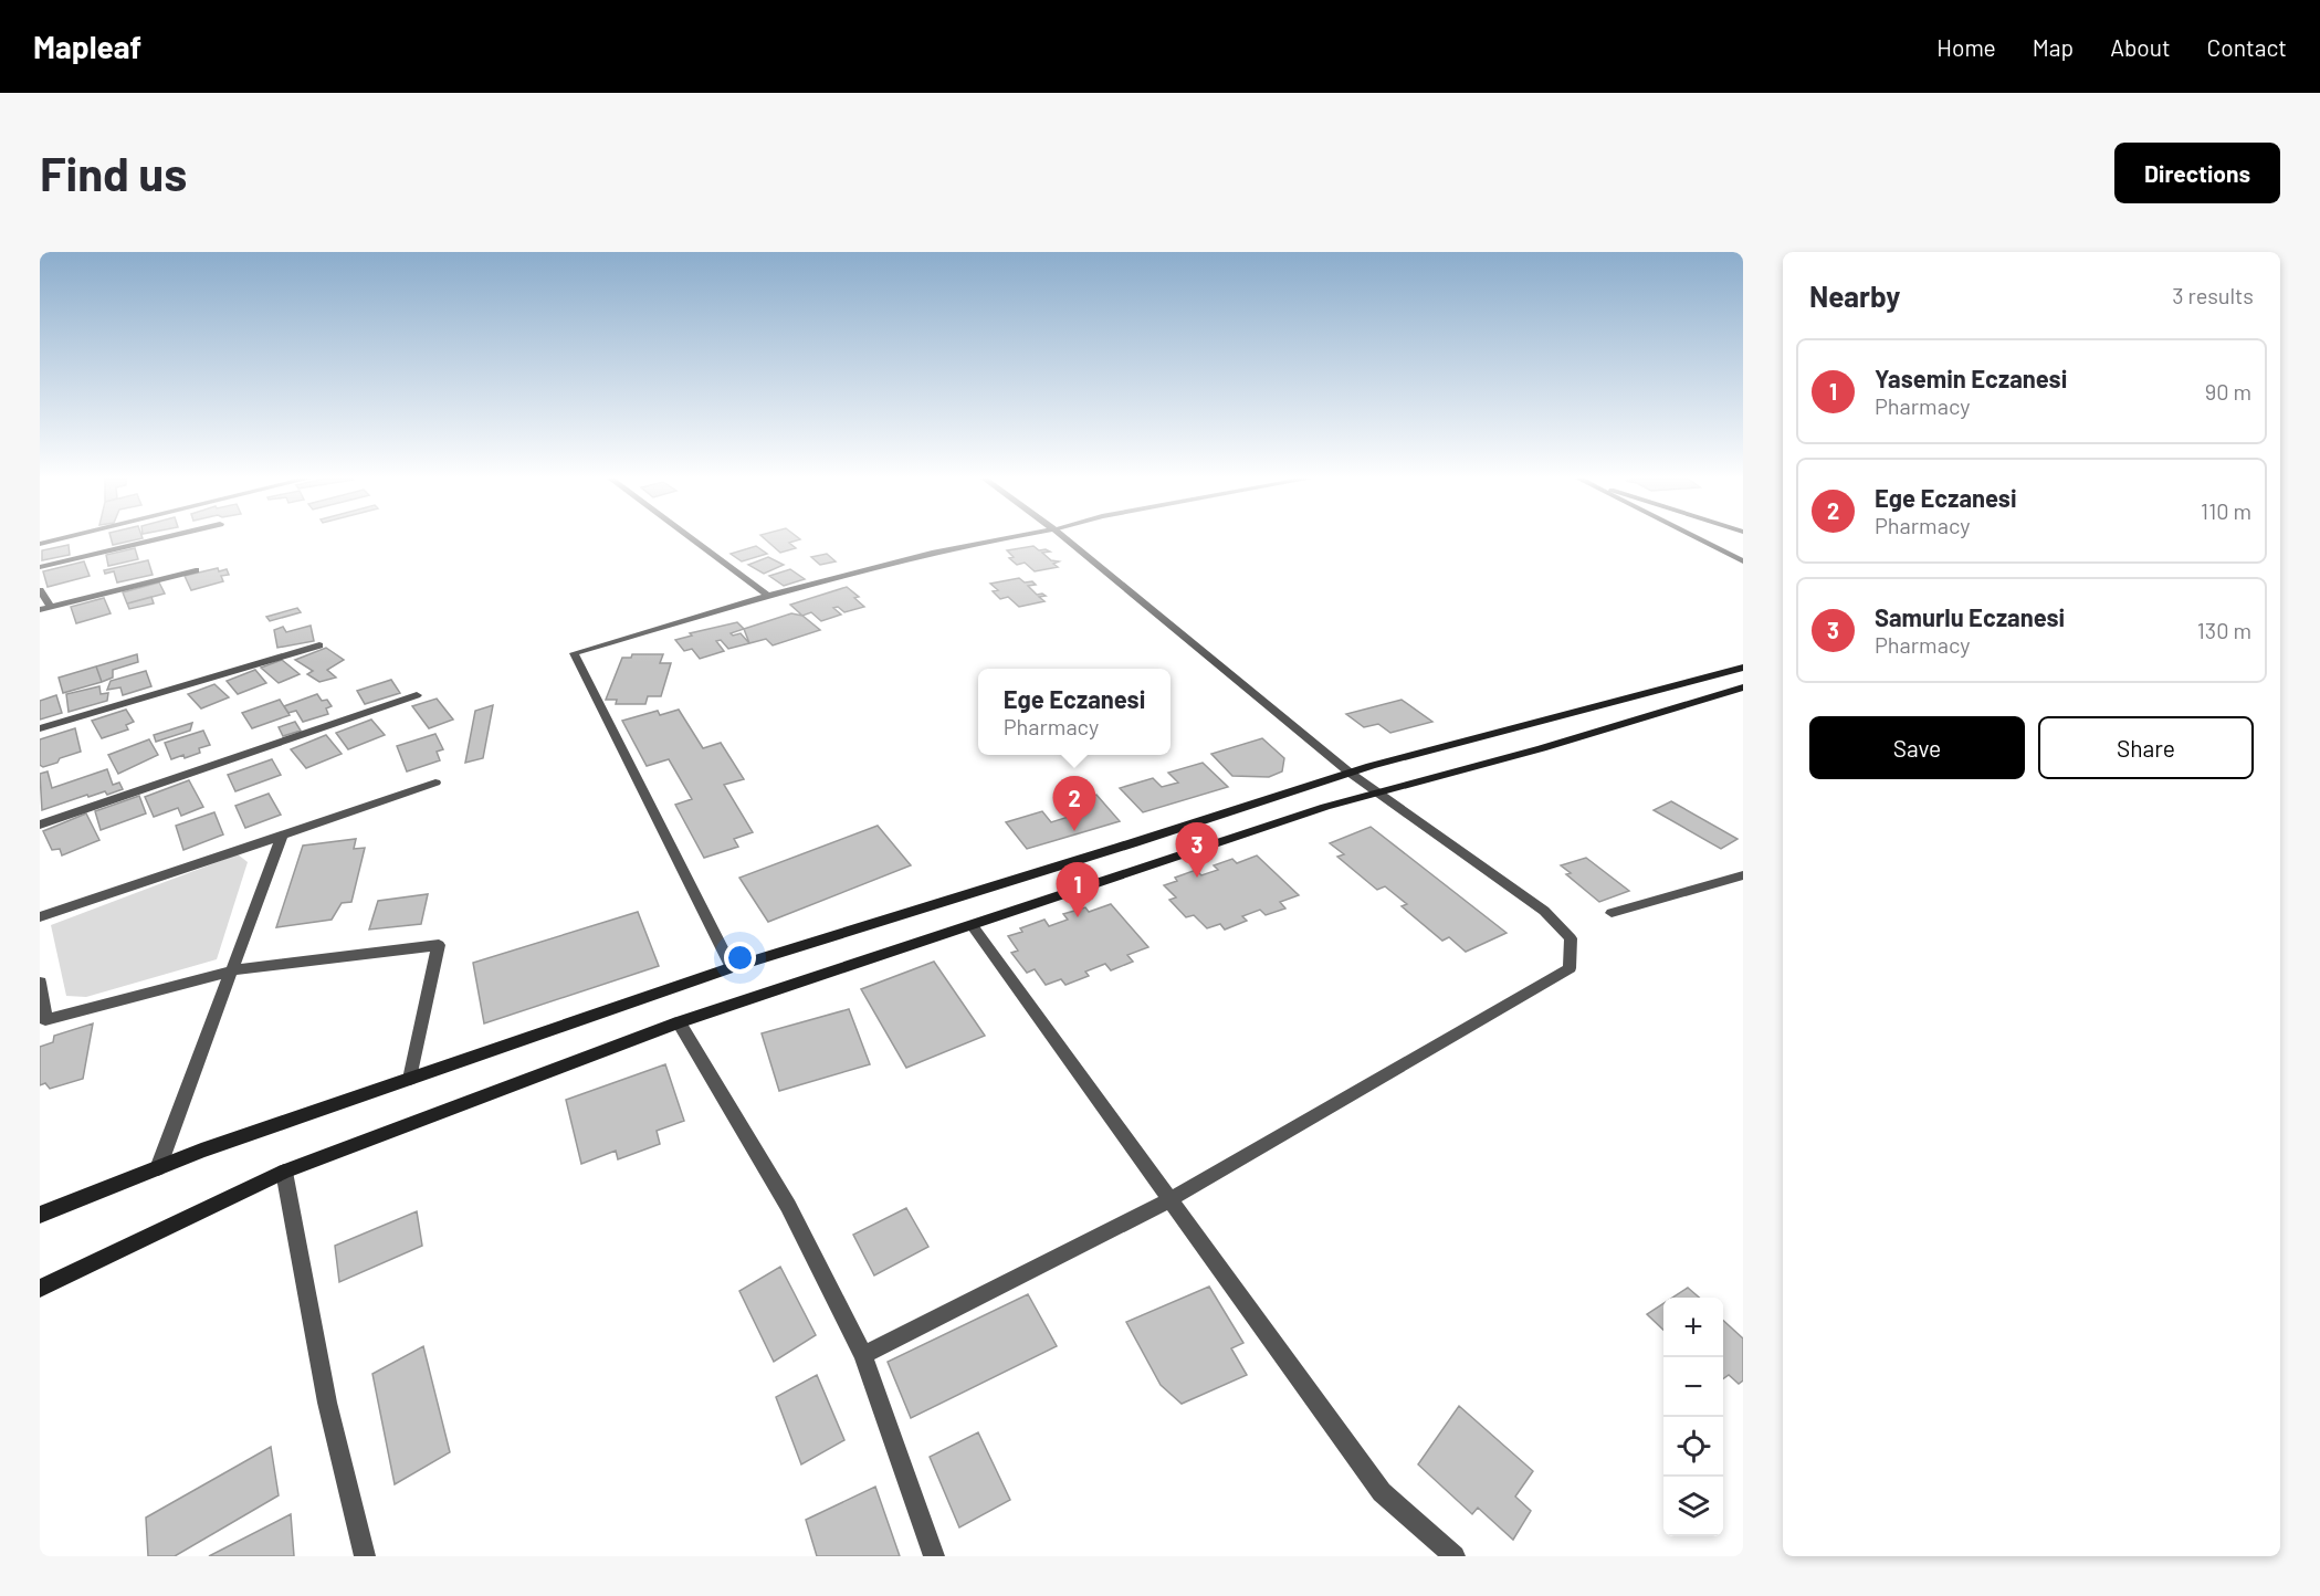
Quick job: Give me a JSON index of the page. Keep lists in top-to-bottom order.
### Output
{
  "page": {
    "header": "Mapleaf",
    "nav": [
      "Home",
      "Map",
      "About",
      "Contact"
    ],
    "buttons": [
      "Directions",
      ["Save", "Share"]
    ],
    "title": "Find us",
    "heading": ["Nearby", "3 results"],
    "list": [
      {
        "mark": "1",
        "name": "Yasemin Eczanesi",
        "note": "Pharmacy",
        "value": "90 m"
      },
      {
        "mark": "2",
        "name": "Ege Eczanesi",
        "note": "Pharmacy",
        "value": "110 m"
      },
      {
        "mark": "3",
        "name": "Samurlu Eczanesi",
        "note": "Pharmacy",
        "value": "130 m"
      }
    ],
    "popup": ["Ege Eczanesi", "Pharmacy"],
    "pins": ["2", "3", "1"],
    "map_buttons": ["+", "−"]
  }
}
